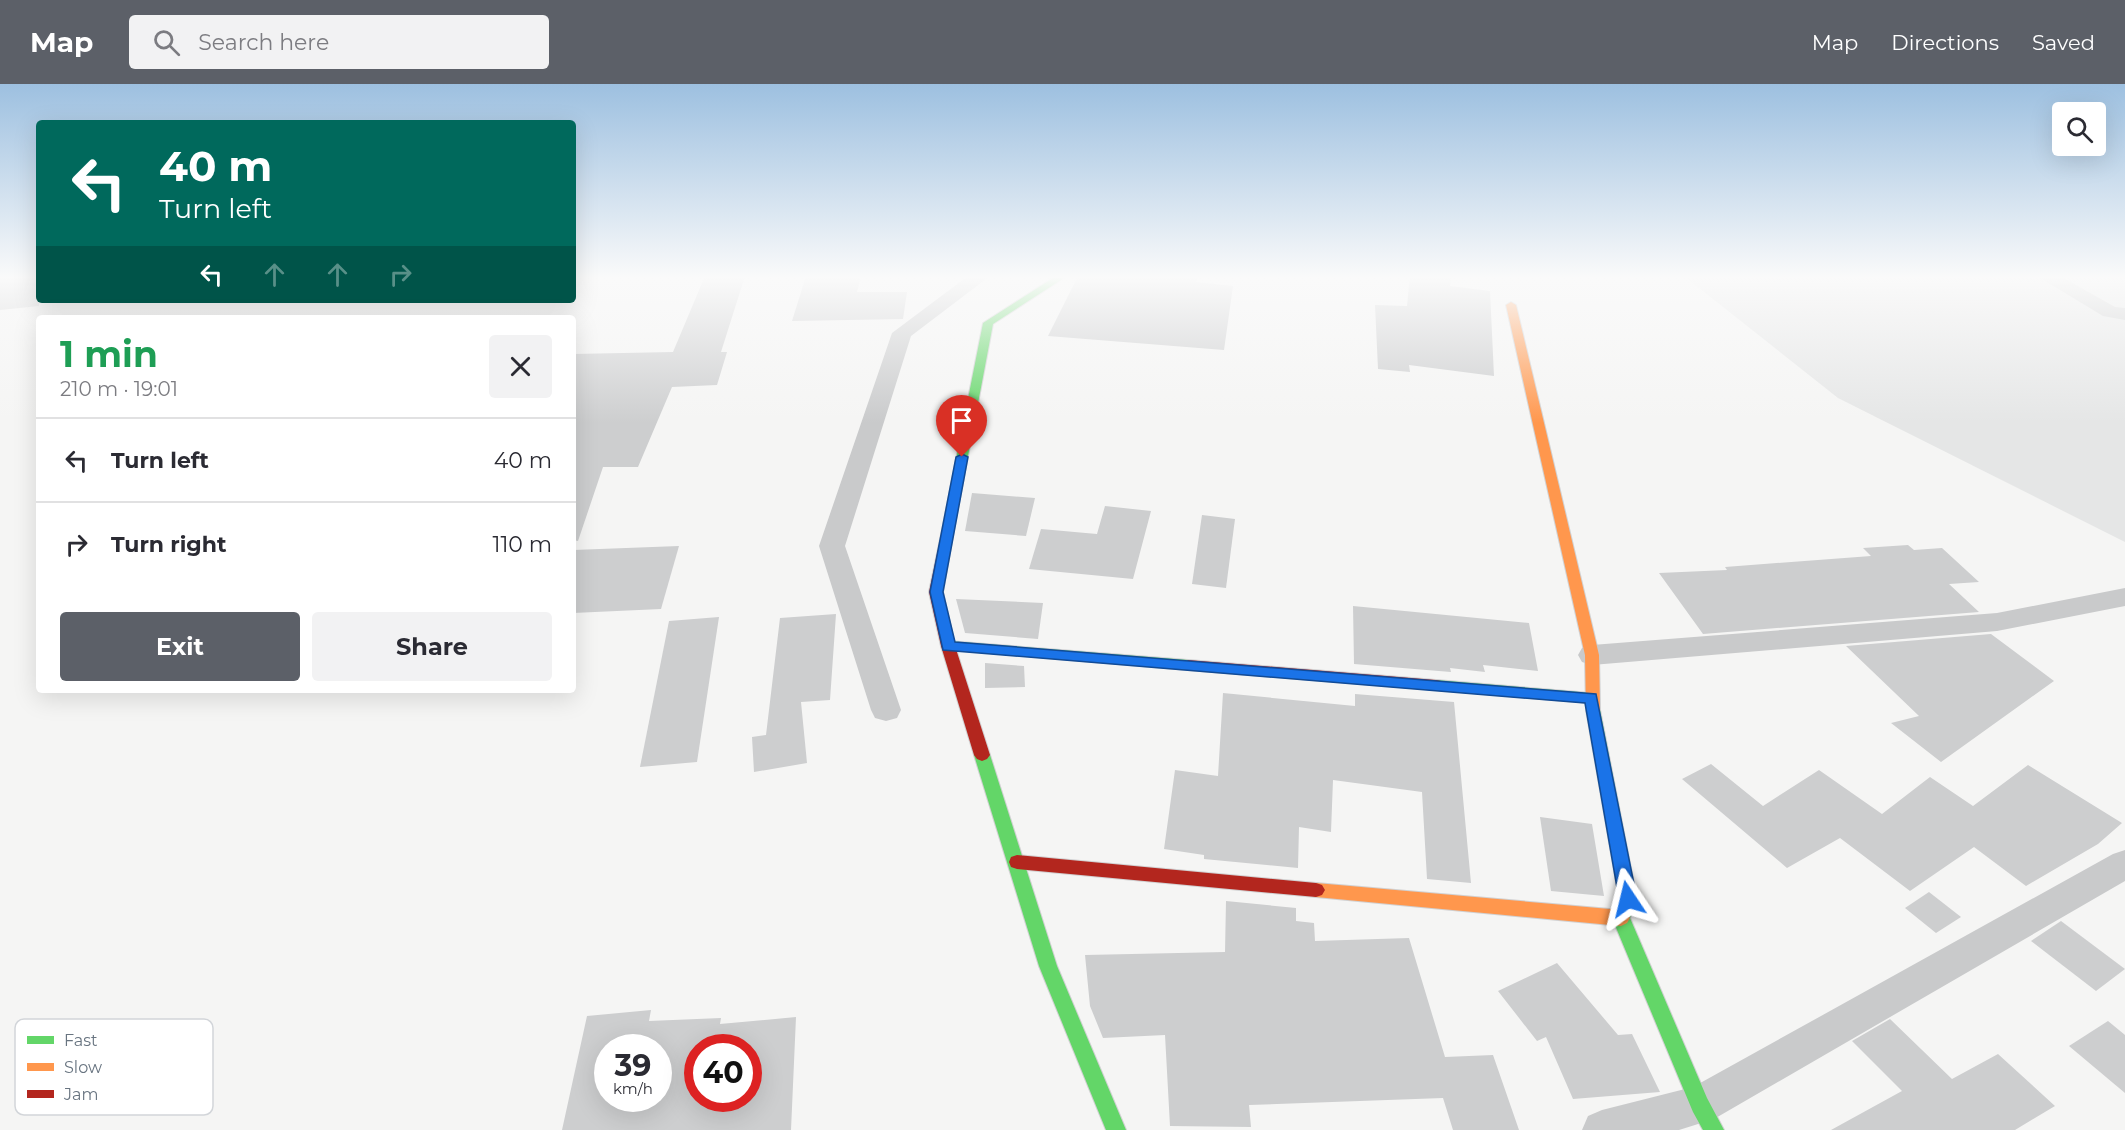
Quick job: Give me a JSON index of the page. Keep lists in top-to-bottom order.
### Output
{
  "legend": ["Fast", "Slow", "Jam"],
  "page": {
    "header": "Map",
    "search": "Search here",
    "nav": ["Map", "Directions", "Saved"],
    "turn": ["40 m", "Turn left"],
    "heading": ["1 min", "210 m · 19:01"],
    "list": [
      {
        "name": "Turn left",
        "value": "40 m"
      },
      {
        "name": "Turn right",
        "value": "110 m"
      }
    ],
    "buttons": ["Exit", "Share"],
    "speed": "39 km/h",
    "limit": "40"
  }
}
